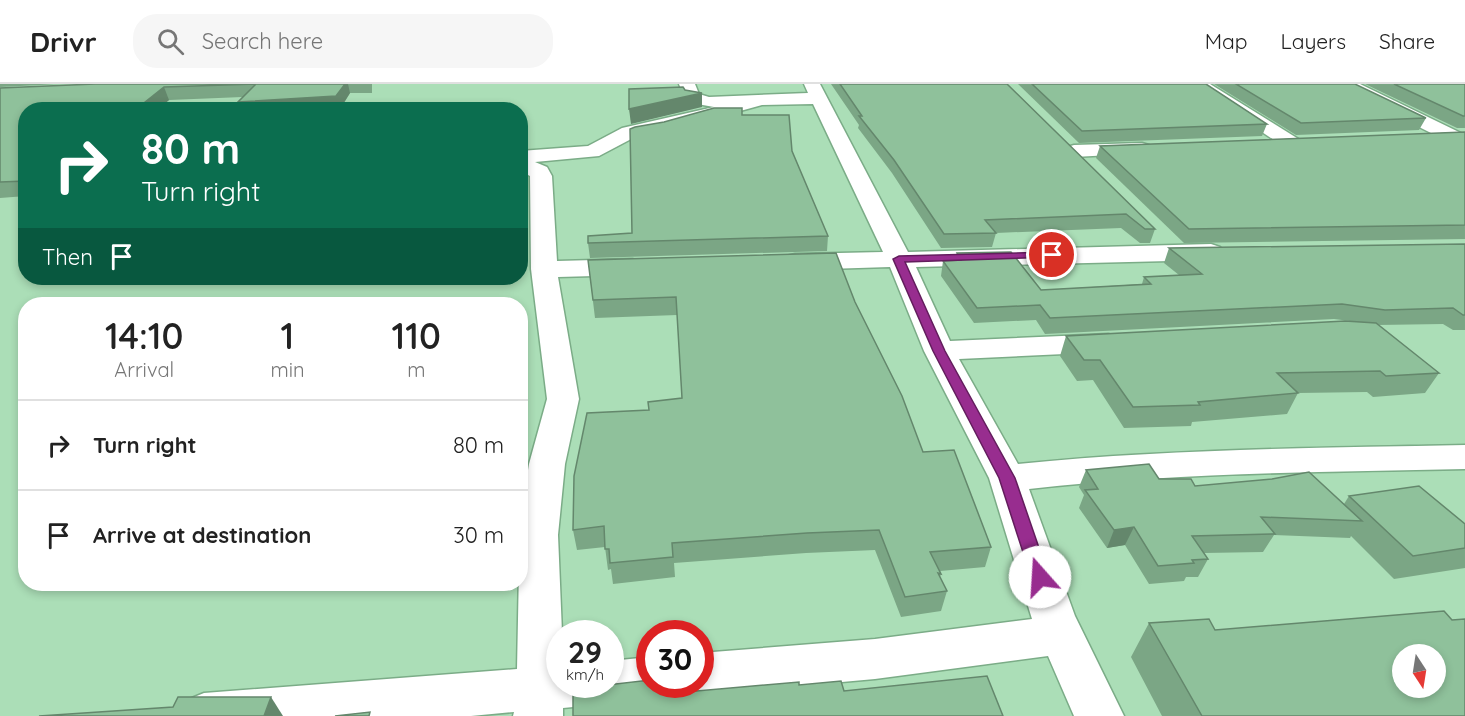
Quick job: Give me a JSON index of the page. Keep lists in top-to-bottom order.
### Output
{
  "north": "bottom",
  "page": {
    "header": "Drivr",
    "search": "Search here",
    "nav": ["Map", "Layers", "Share"],
    "turn": ["80 m", "Turn right"],
    "then": "Then",
    "eta": [
      "14:10",
      "Arrival",
      "1",
      "min",
      "110",
      "m"
    ],
    "list": [
      {
        "name": "Turn right",
        "value": "80 m"
      },
      {
        "name": "Arrive at destination",
        "value": "30 m"
      }
    ],
    "speed": "29 km/h",
    "limit": "30"
  }
}
